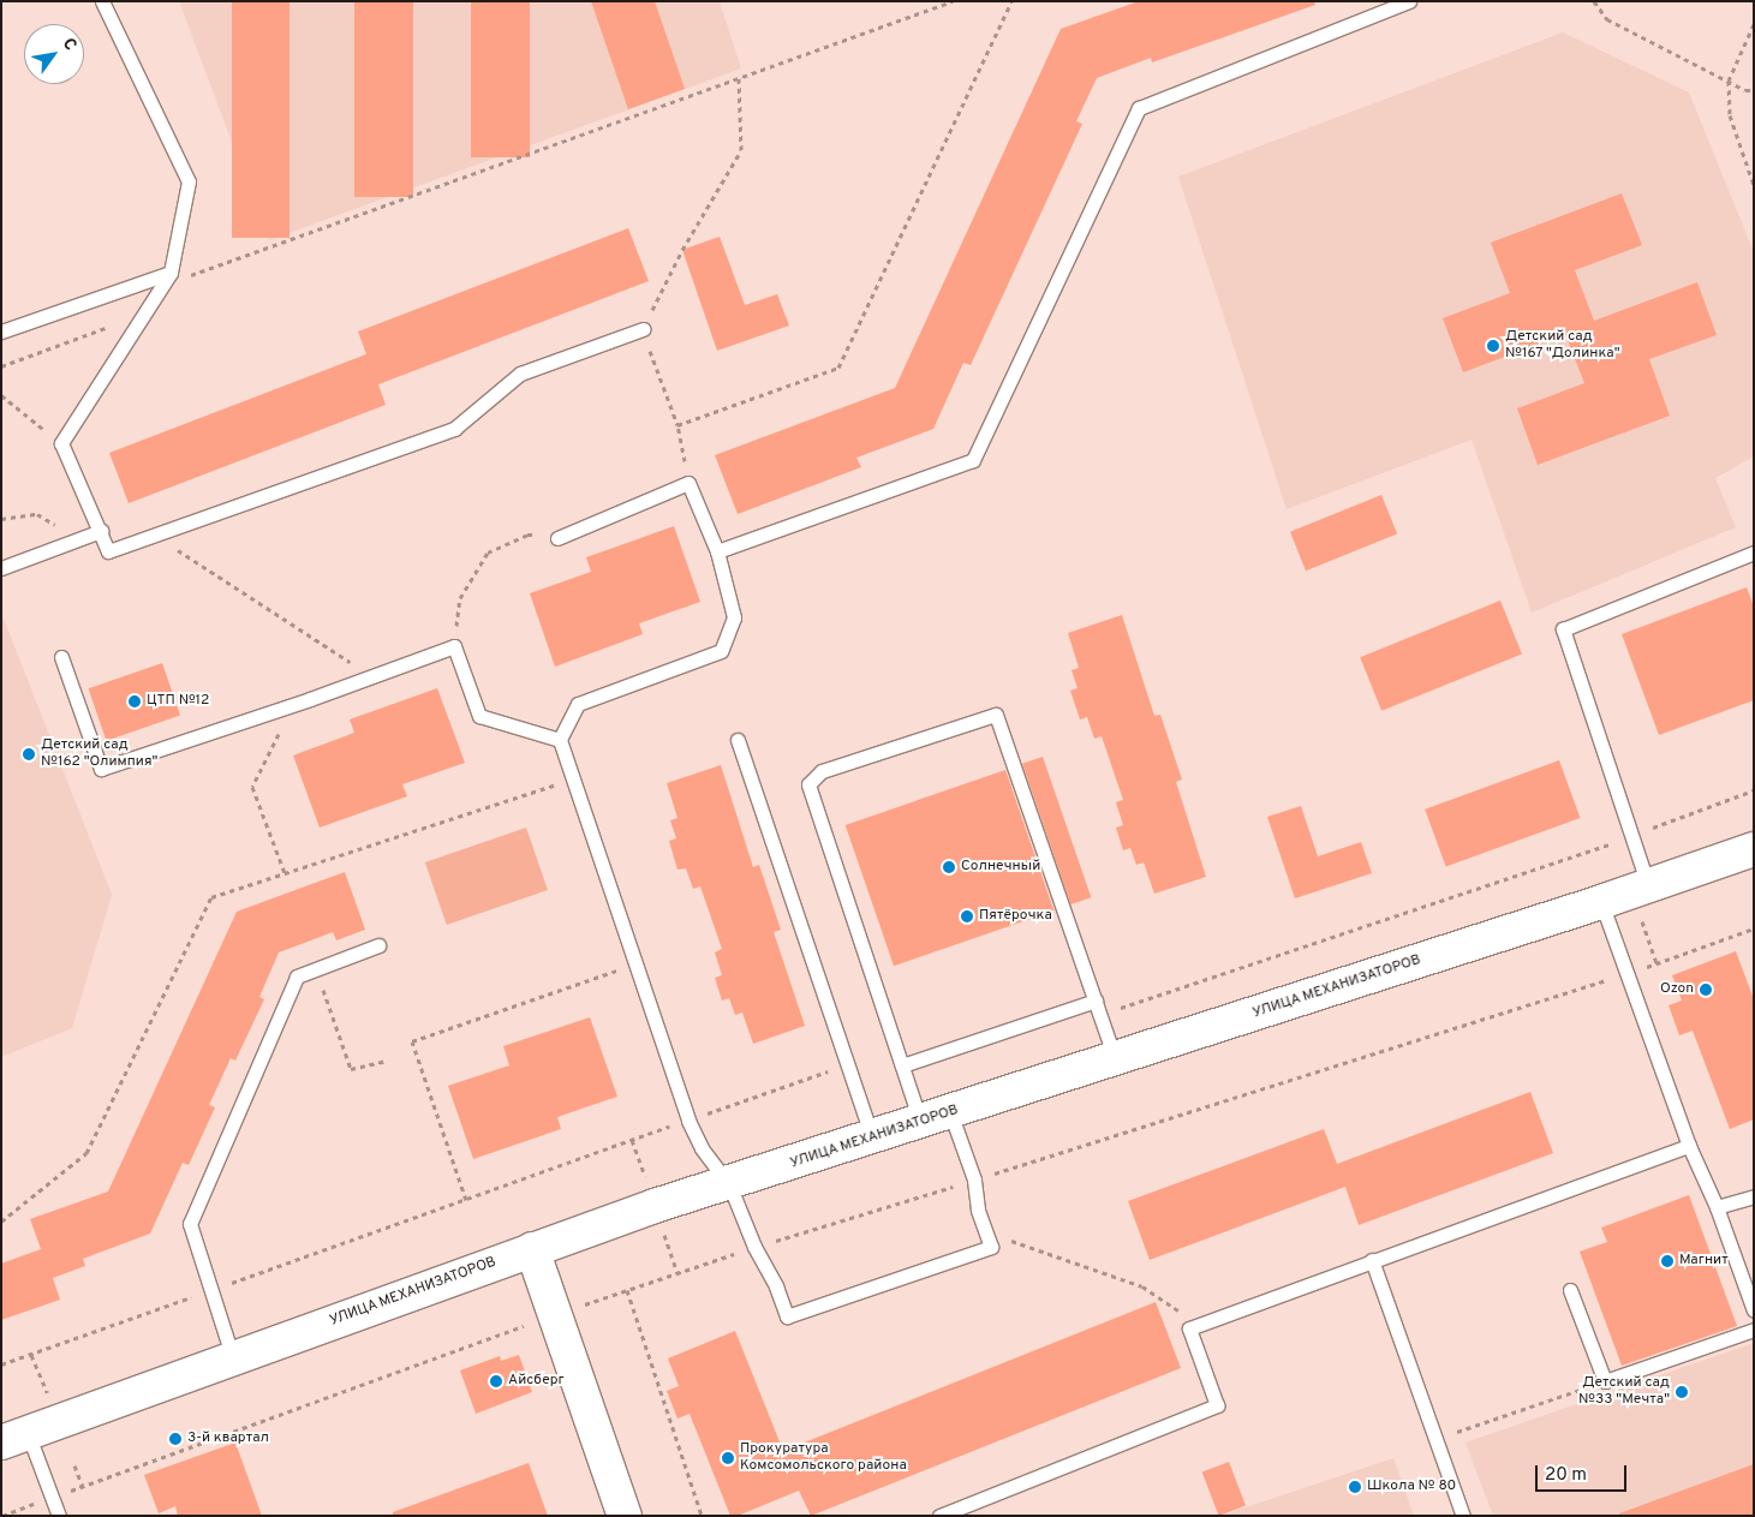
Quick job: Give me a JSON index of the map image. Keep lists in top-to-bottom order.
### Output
{
  "streets": {
    "main road": ["УЛИЦА МЕХАНИЗАТОРОВ"]
  },
  "places": [
    "Детский сад №167 \"Долинка\"",
    "ЦТП №12",
    "Детский сад №162 \"Олимпия\"",
    "Солнечный",
    "Пятёрочка",
    "Ozon",
    "Магнит",
    "Айсберг",
    "Детский сад №33 \"Мечта\"",
    "3-й квартал",
    "Прокуратура Комсомольского района",
    "Школа № 80"
  ],
  "scale_bar": "20 m",
  "north": "top right"
}
